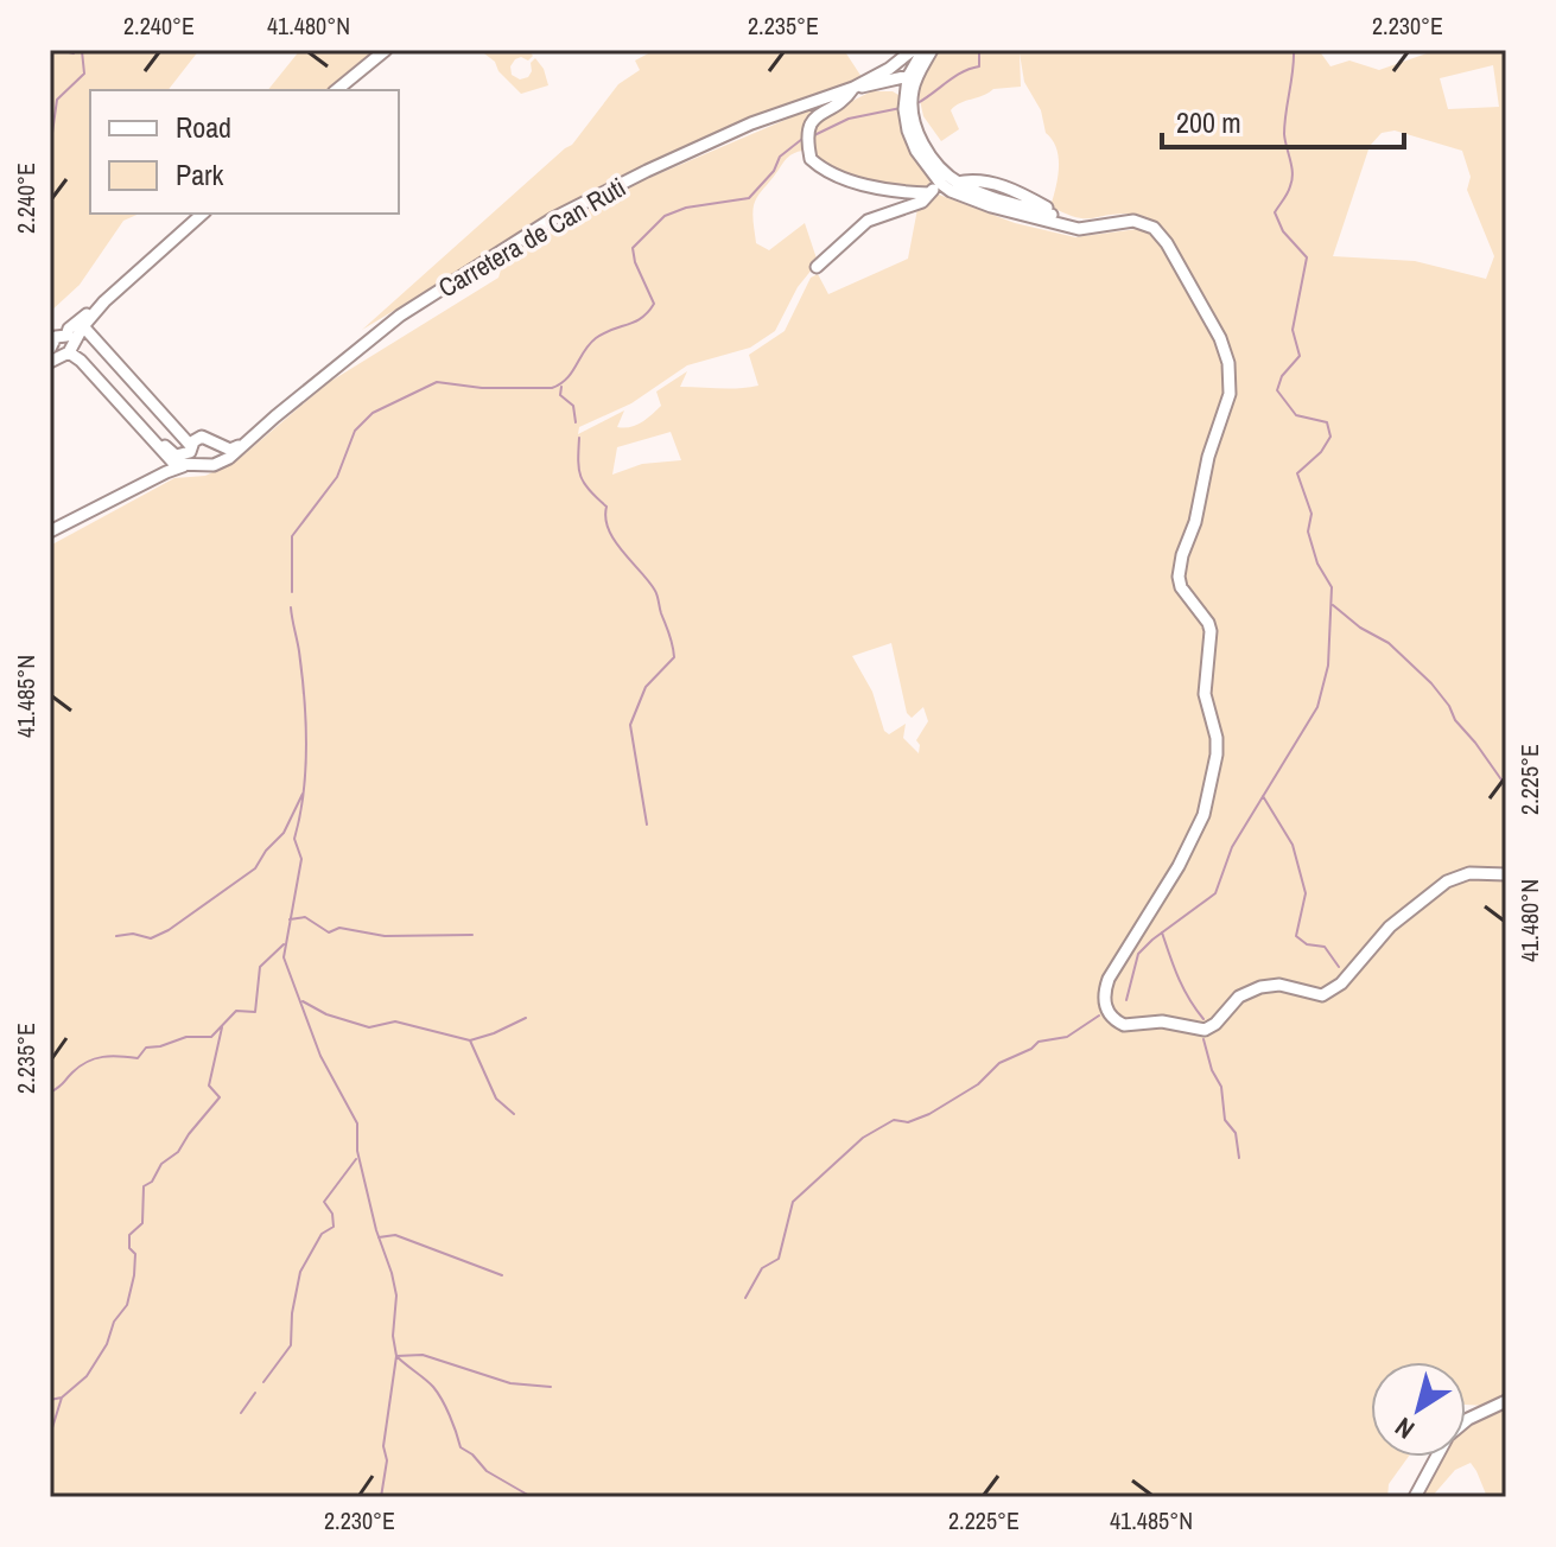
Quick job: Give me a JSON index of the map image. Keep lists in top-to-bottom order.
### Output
{
  "streets": {
    "street": ["Carretera de Can Ruti"]
  },
  "legend": ["Road", "Park"],
  "scale_bar": "200 m",
  "north": "bottom left",
  "coordinates": [
    "2.240°E",
    "41.480°N",
    "2.235°E",
    "2.230°E",
    "41.485°N",
    "2.225°E"
  ]
}
